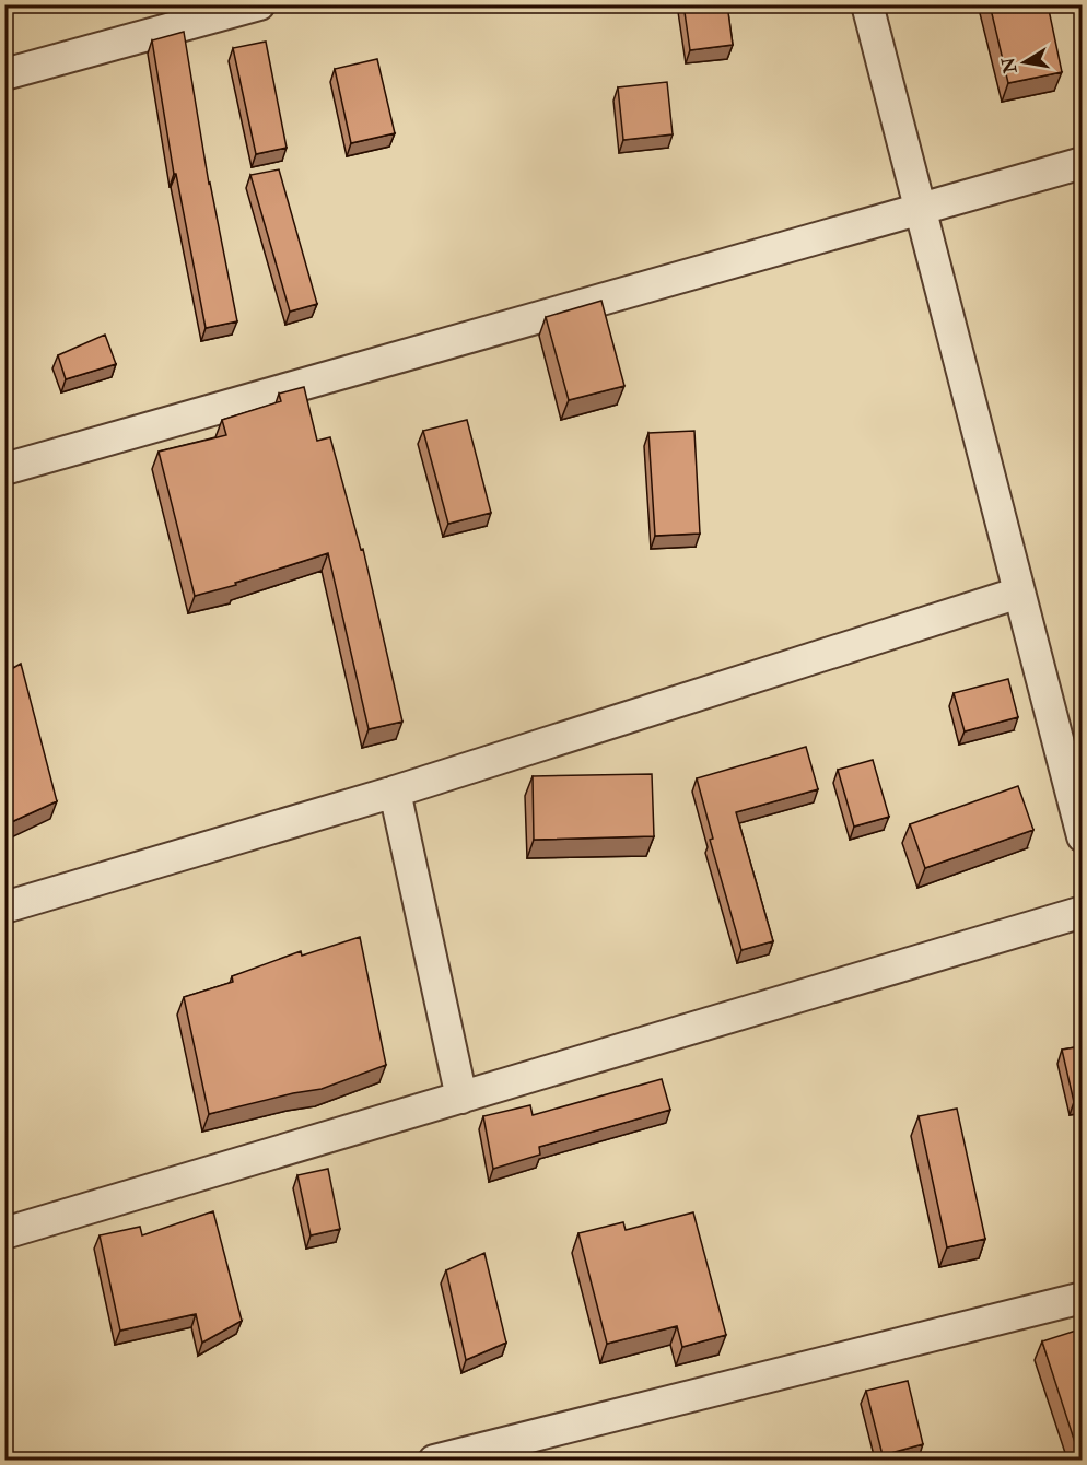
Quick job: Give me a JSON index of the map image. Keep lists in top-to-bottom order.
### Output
{
  "north": "left"
}
